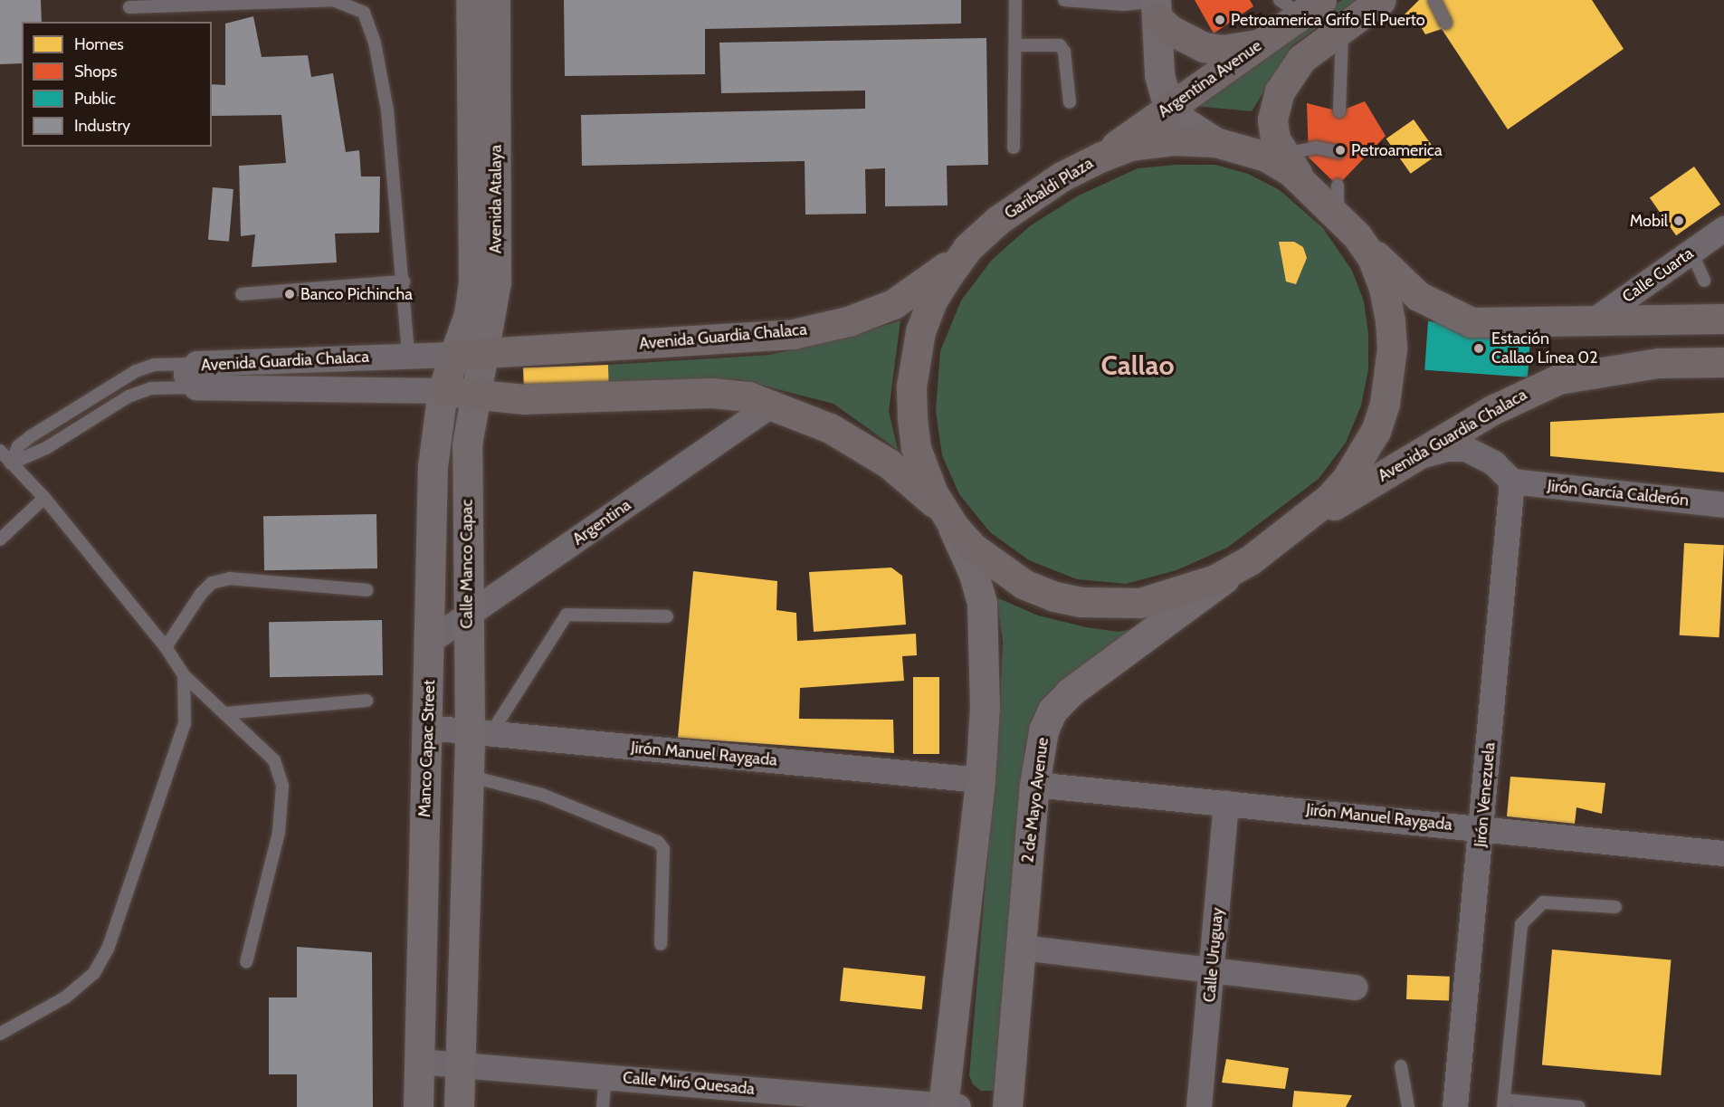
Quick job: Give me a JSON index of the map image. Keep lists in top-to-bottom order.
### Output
{
  "streets": {
    "main road": [
      "Argentina Avenue",
      "Garibaldi Plaza",
      "Avenida Atalaya",
      "Avenida Guardia Chalaca",
      "Calle Manco Capac",
      "Manco Capac Street",
      "2 de Mayo Avenue"
    ],
    "street": [
      "Calle Cuarta",
      "Jirón García Calderón",
      "Argentina",
      "Jirón Manuel Raygada",
      "Jirón Venezuela",
      "Calle Uruguay",
      "Calle Miró Quesada"
    ]
  },
  "crossings": [
    ["Argentina Avenue", "Garibaldi Plaza"],
    ["Garibaldi Plaza", "Avenida Guardia Chalaca"],
    ["Garibaldi Plaza", "2 de Mayo Avenue"],
    ["Avenida Atalaya", "Avenida Guardia Chalaca"],
    ["Avenida Atalaya", "Calle Manco Capac"],
    ["Avenida Atalaya", "Manco Capac Street"],
    ["Avenida Guardia Chalaca", "Argentina"],
    ["Avenida Guardia Chalaca", "Calle Manco Capac"],
    ["Avenida Guardia Chalaca", "Manco Capac Street"],
    ["Jirón García Calderón", "Jirón Venezuela"],
    ["Argentina", "Calle Manco Capac"],
    ["Argentina", "Manco Capac Street"],
    ["Calle Manco Capac", "Jirón Manuel Raygada"],
    ["Manco Capac Street", "Jirón Manuel Raygada"],
    ["Manco Capac Street", "Calle Miró Quesada"],
    ["Jirón Manuel Raygada", "Jirón Venezuela"],
    ["Jirón Manuel Raygada", "2 de Mayo Avenue"],
    ["Jirón Manuel Raygada", "Calle Uruguay"]
  ],
  "districts": ["Callao"],
  "places": [
    "Petroamerica Grifo El Puerto",
    "Petroamerica",
    "Mobil",
    "Banco Pichincha",
    "Estación Callao Línea 02"
  ],
  "legend": [
    "Homes",
    "Shops",
    "Public",
    "Industry"
  ]
}
